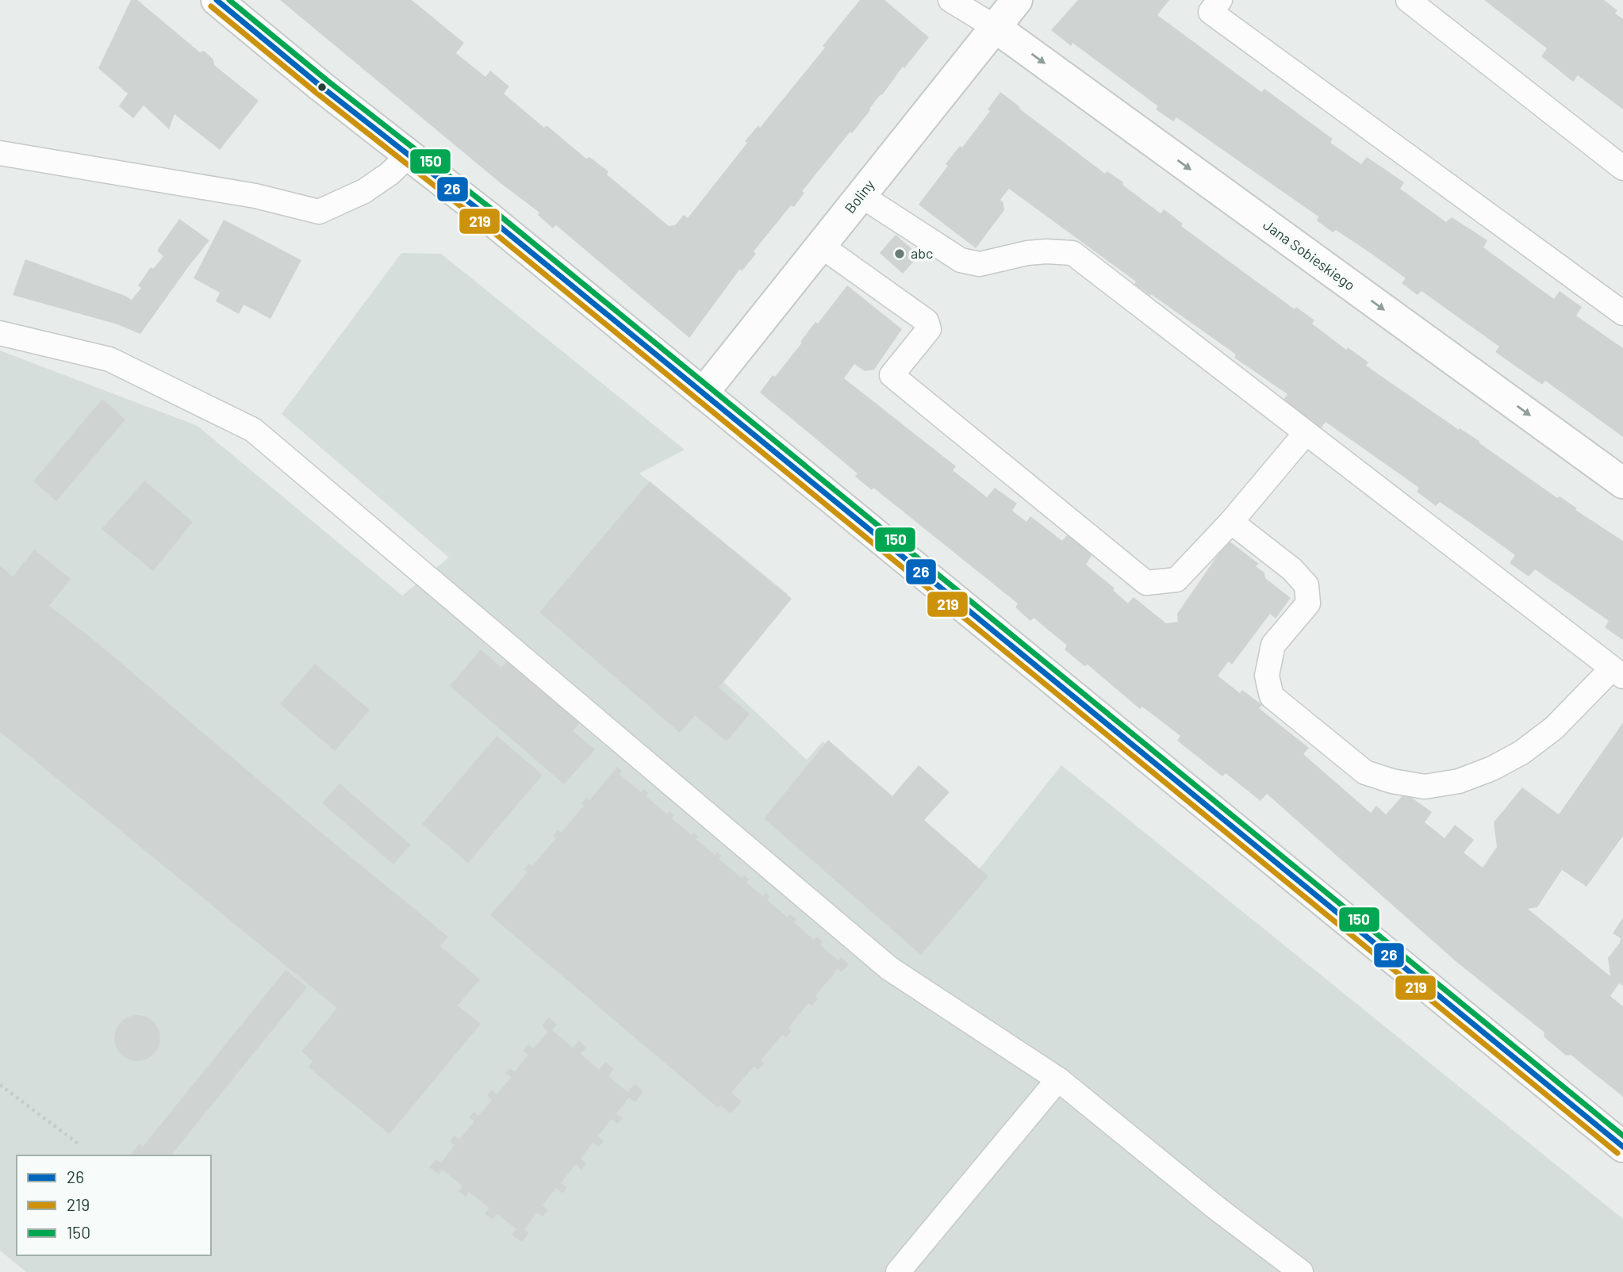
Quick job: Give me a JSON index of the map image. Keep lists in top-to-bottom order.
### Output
{
  "streets": {
    "street": ["Boliny", "Jana Sobieskiego"]
  },
  "crossings": [
    ["Boliny", "Jana Sobieskiego"]
  ],
  "one_way": ["Jana Sobieskiego"],
  "places": ["abc"],
  "lines": ["transit line 26", "transit line 150", "transit line 219"],
  "legend": ["26", "219", "150"]
}
